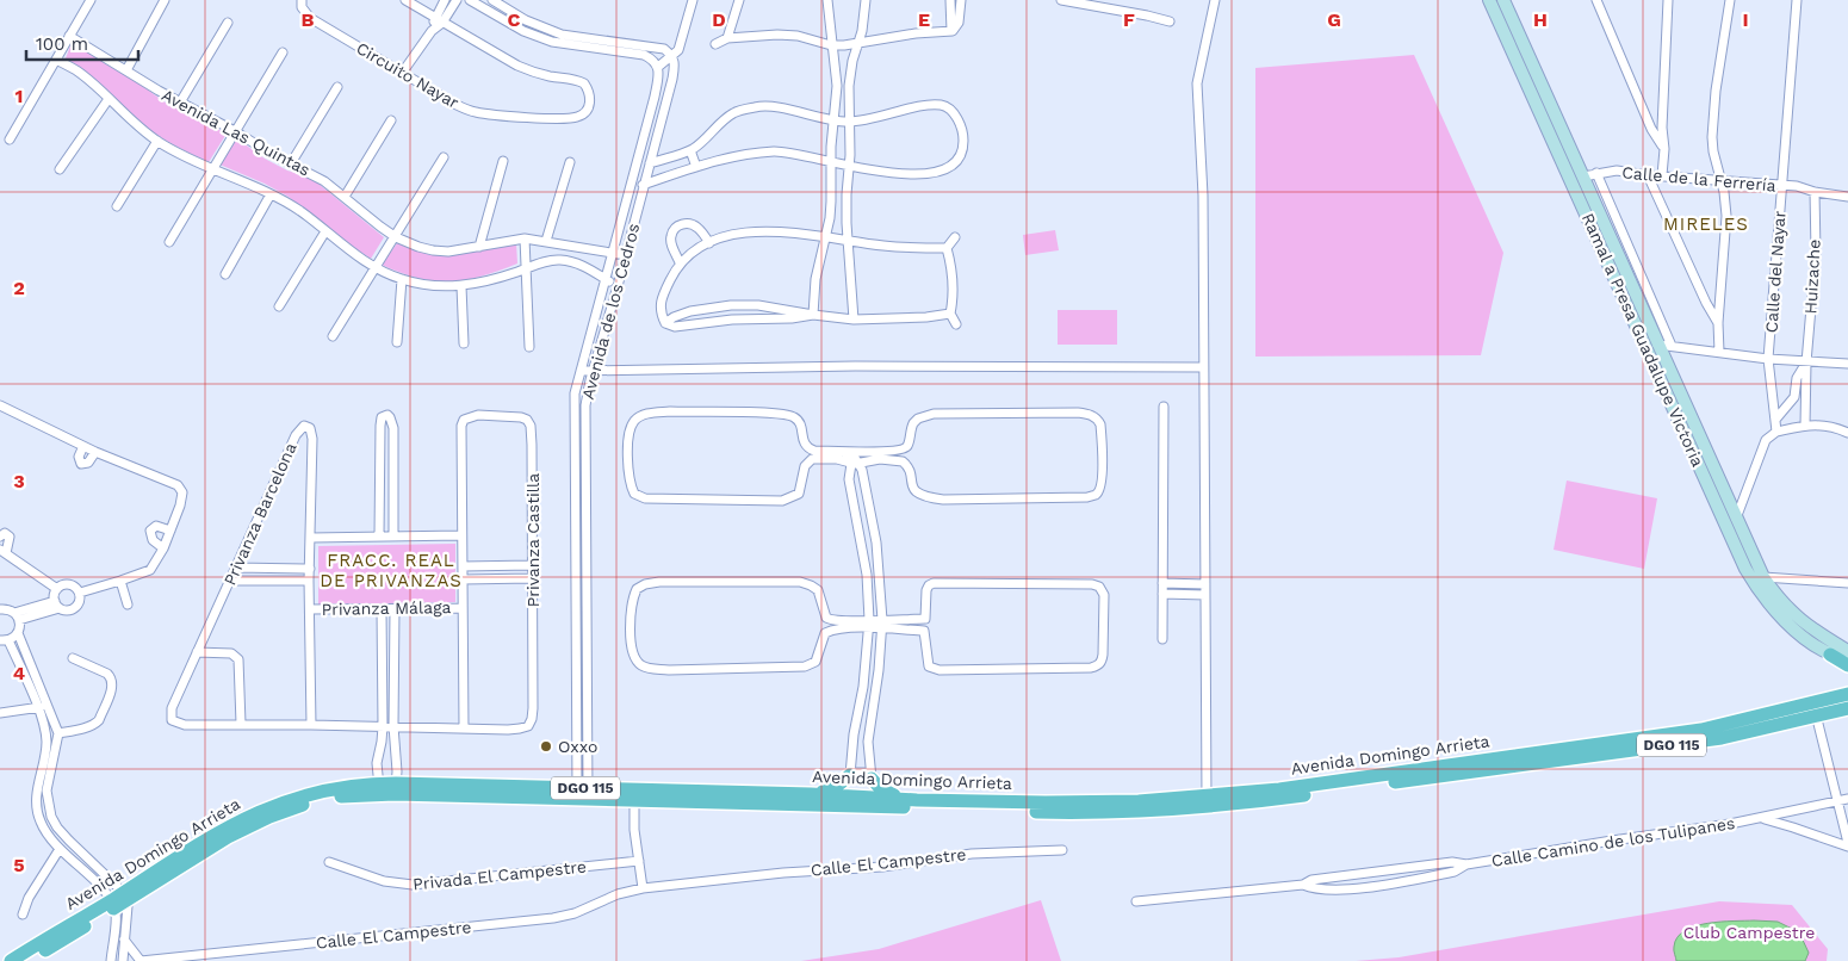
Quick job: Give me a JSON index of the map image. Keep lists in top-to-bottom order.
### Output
{
  "streets": {
    "main road": ["Ramal a Presa Guadalupe Victoria", "DGO 115", "Avenida Domingo Arrieta"],
    "street": [
      "Circuito Nayar",
      "Avenida Las Quintas",
      "Calle de la Ferrería",
      "Calle del Nayar",
      "Huizache",
      "Avenida de los Cedros",
      "Privanza Barcelona",
      "Privanza Castilla",
      "Privanza Málaga",
      "Calle Camino de los Tulipanes",
      "Calle El Campestre",
      "Privada El Campestre"
    ]
  },
  "crossings": [
    ["Avenida Las Quintas", "Avenida de los Cedros"],
    ["Calle de la Ferrería", "Calle del Nayar"],
    ["Calle de la Ferrería", "Huizache"],
    ["Calle de la Ferrería", "Ramal a Presa Guadalupe Victoria"],
    ["Avenida de los Cedros", "Avenida Domingo Arrieta"],
    ["Privanza Barcelona", "Privanza Castilla"],
    ["Privanza Barcelona", "Privanza Málaga"],
    ["Privanza Castilla", "Privanza Málaga"],
    ["Avenida Domingo Arrieta", "Calle Camino de los Tulipanes"]
  ],
  "districts": ["MIRELES", "FRACC. REAL DE PRIVANZAS"],
  "parks": ["Club Campestre"],
  "places": ["Oxxo"],
  "scale_bar": "100 m",
  "grid": {
    "columns": [
      "B",
      "C",
      "D",
      "E",
      "F",
      "G",
      "H",
      "I"
    ],
    "rows": [
      "1",
      "2",
      "3",
      "4",
      "5"
    ]
  }
}
